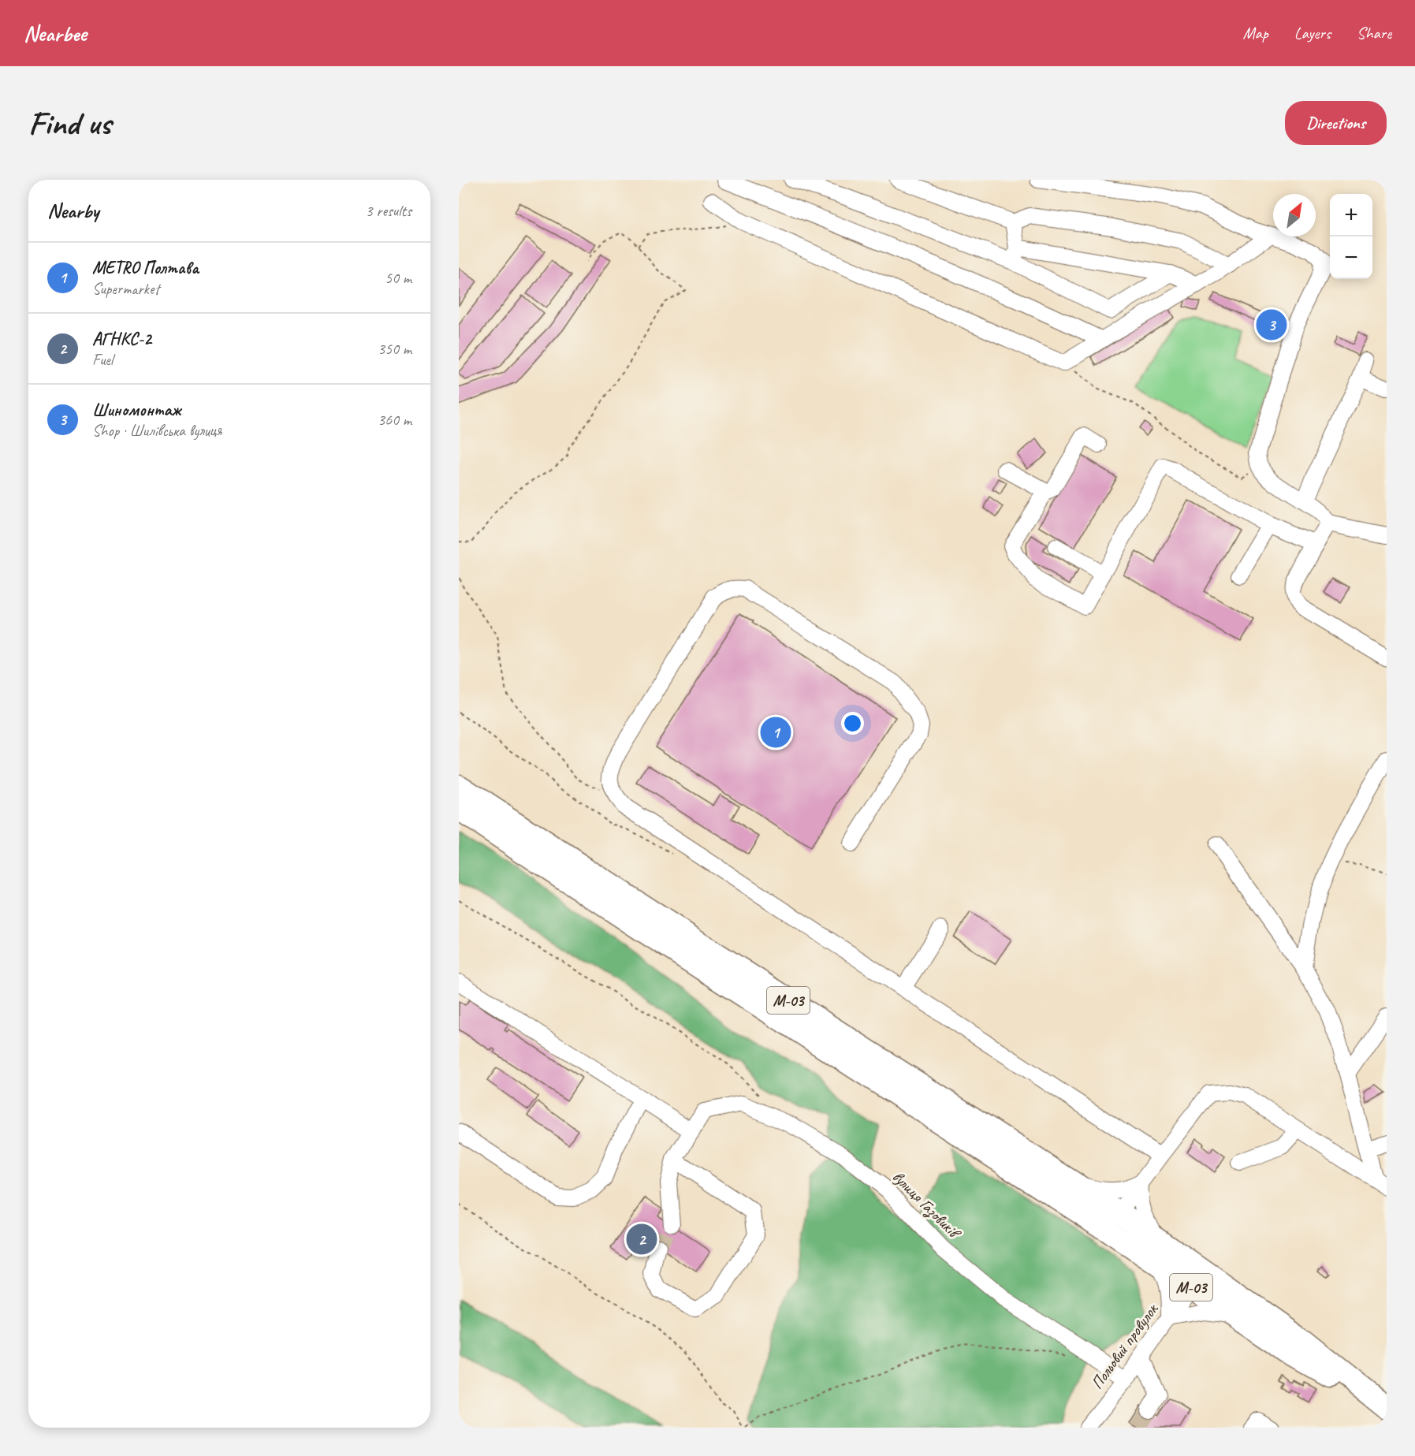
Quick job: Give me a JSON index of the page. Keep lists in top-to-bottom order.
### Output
{
  "streets": {
    "highway": ["М-03"],
    "street": ["вулиця Газовиків", "Польовий провулок"]
  },
  "crossings": [
    ["М-03", "Польовий провулок"],
    ["вулиця Газовиків", "Польовий провулок"]
  ],
  "north": "top right",
  "page": {
    "header": "Nearbee",
    "nav": ["Map", "Layers", "Share"],
    "buttons": "Directions",
    "title": "Find us",
    "heading": ["Nearby", "3 results"],
    "map_buttons": ["+", "−"],
    "list": [
      {
        "mark": "1",
        "name": "METRO Полтава",
        "note": "Supermarket",
        "value": "50 m"
      },
      {
        "mark": "2",
        "name": "АГНКС-2",
        "note": "Fuel",
        "value": "350 m"
      },
      {
        "mark": "3",
        "name": "Шиномонтаж",
        "note": "Shop · Шилівська вулиця",
        "value": "360 m"
      }
    ],
    "pins": ["3", "1", "2"]
  }
}
